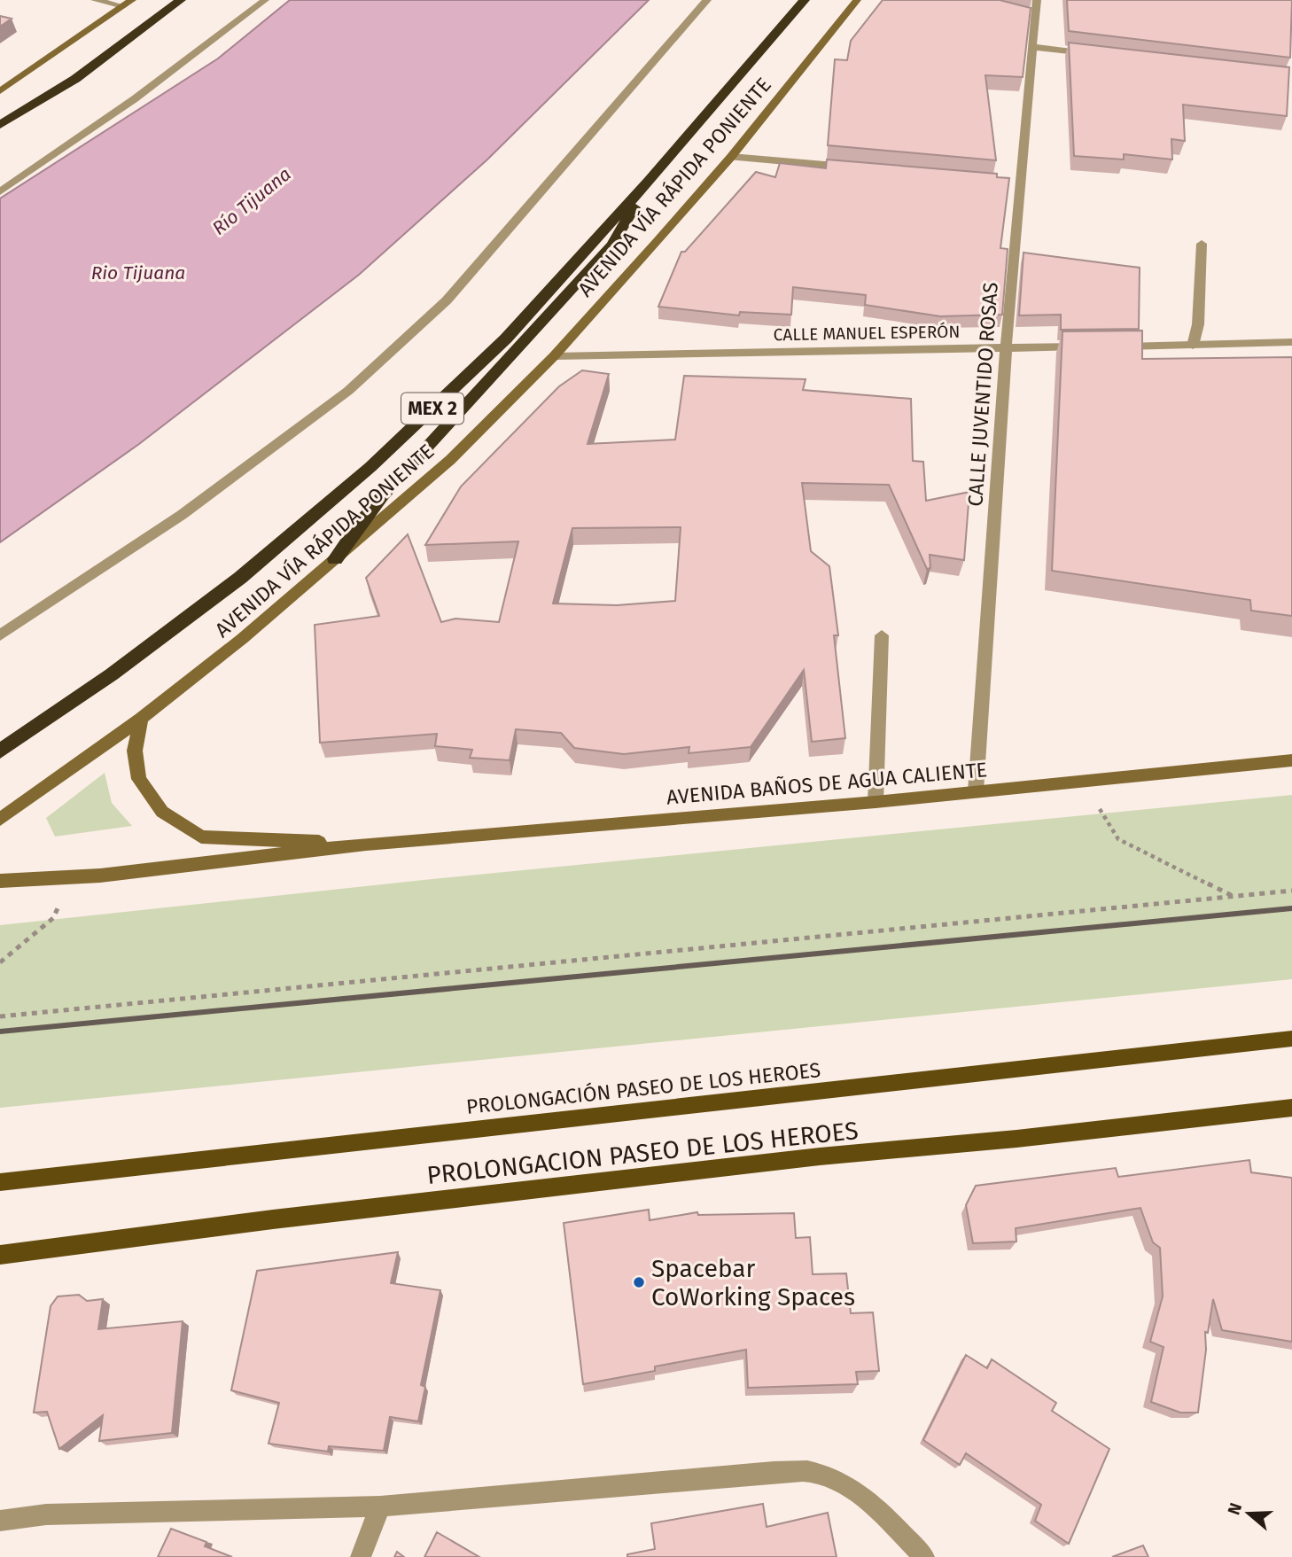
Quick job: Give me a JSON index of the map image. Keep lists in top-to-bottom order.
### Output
{
  "streets": {
    "highway": ["AVENIDA VÍA RÁPIDA PONIENTE", "MEX 2"],
    "main road": ["AVENIDA BAÑOS DE AGUA CALIENTE", "PROLONGACIÓN PASEO DE LOS HEROES", "PROLONGACION PASEO DE LOS HEROES"],
    "street": ["CALLE MANUEL ESPERÓN", "CALLE JUVENTIDO ROSAS"]
  },
  "crossings": [
    ["AVENIDA VÍA RÁPIDA PONIENTE", "CALLE MANUEL ESPERÓN"],
    ["AVENIDA VÍA RÁPIDA PONIENTE", "AVENIDA BAÑOS DE AGUA CALIENTE"],
    ["CALLE MANUEL ESPERÓN", "CALLE JUVENTIDO ROSAS"],
    ["CALLE JUVENTIDO ROSAS", "AVENIDA BAÑOS DE AGUA CALIENTE"]
  ],
  "water": ["Río Tijuana", "Rio Tijuana"],
  "places": ["Spacebar CoWorking Spaces"],
  "north": "left"
}
